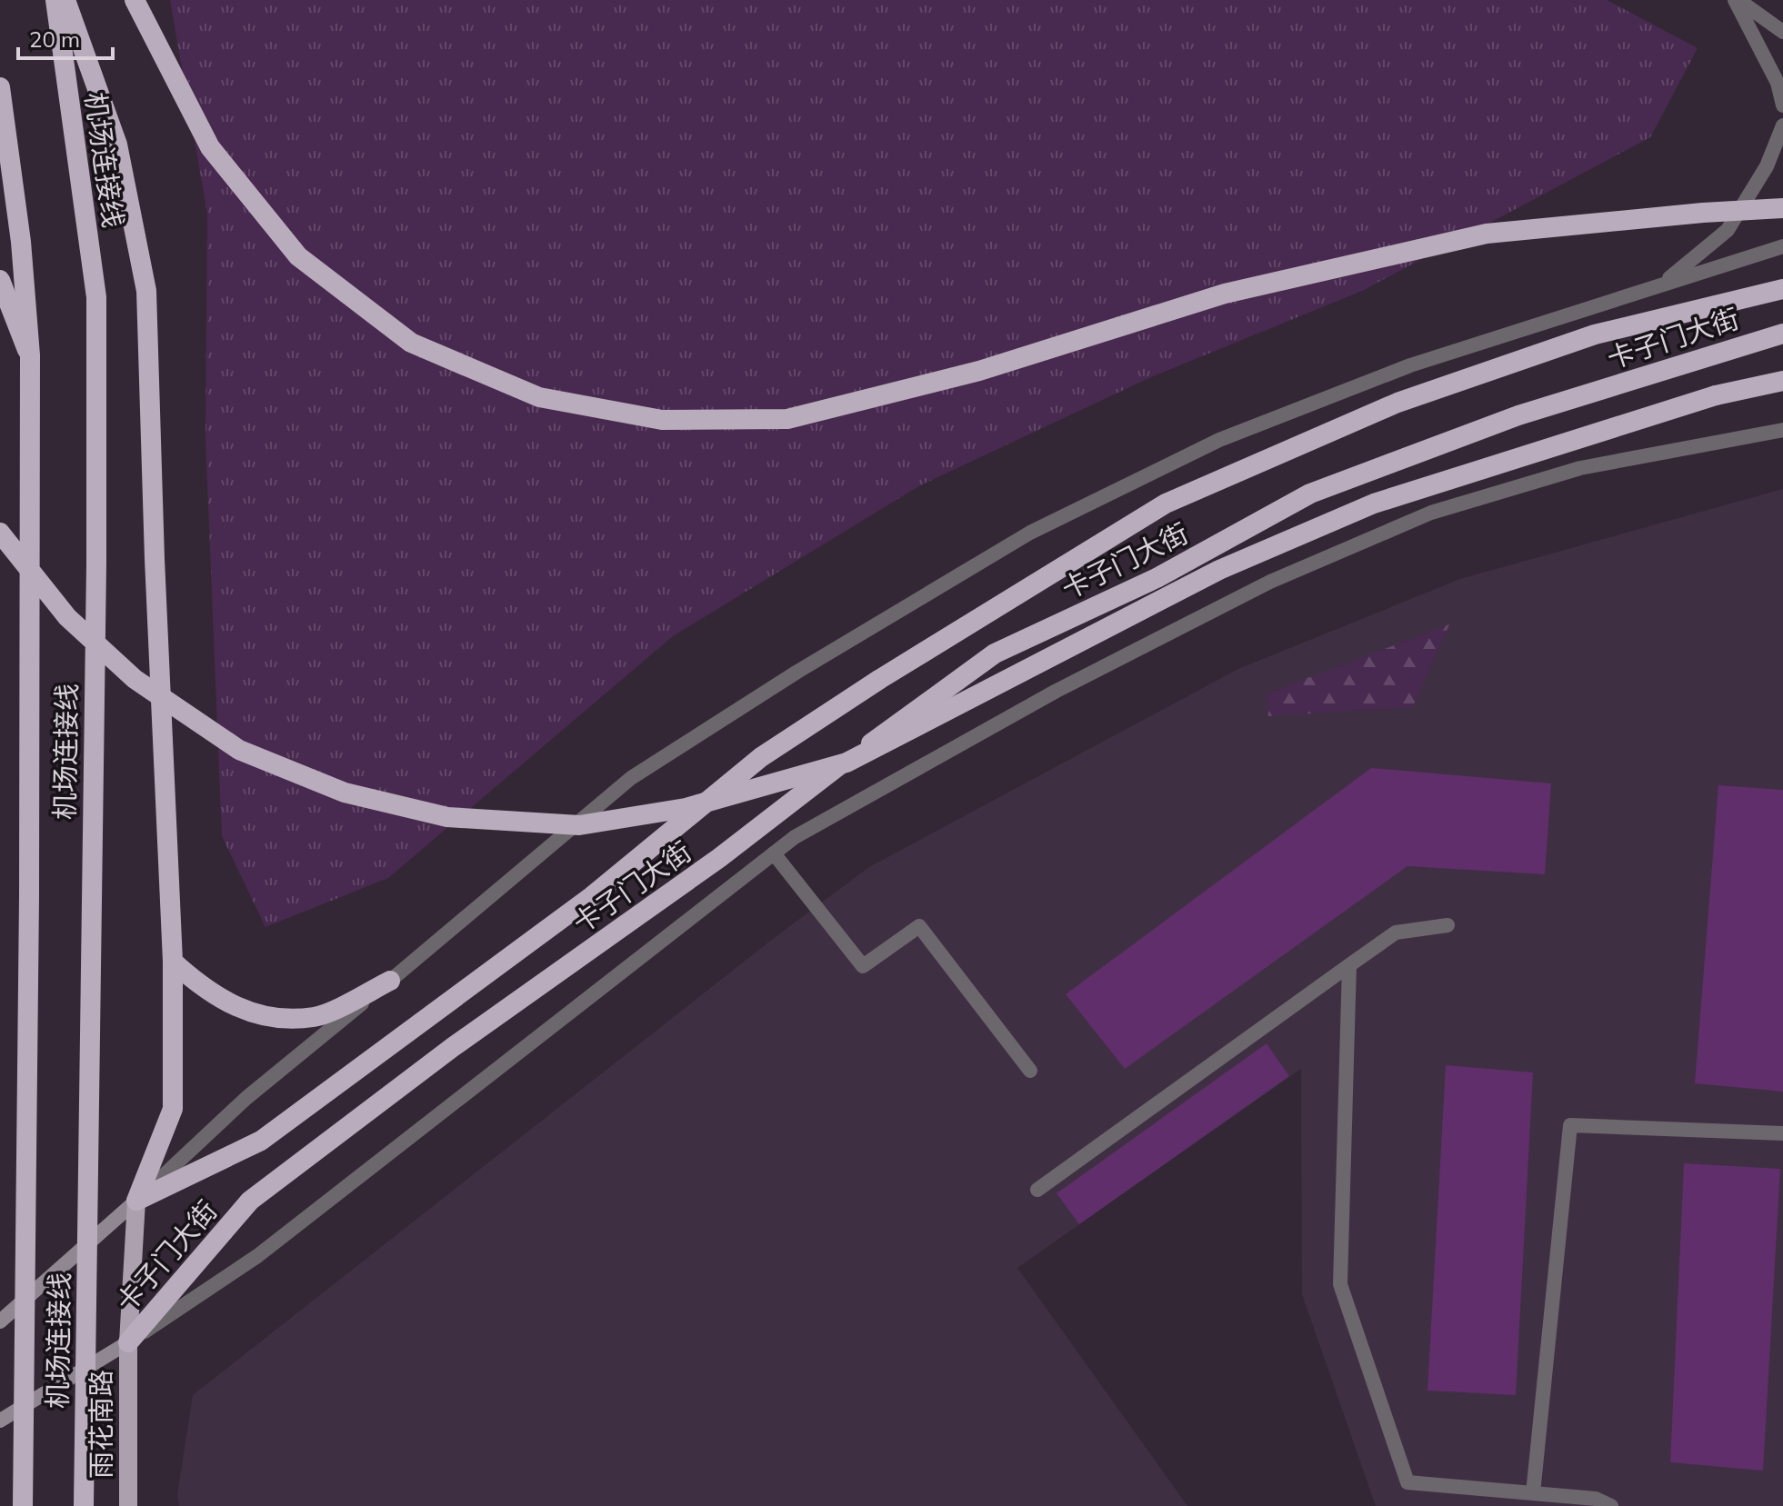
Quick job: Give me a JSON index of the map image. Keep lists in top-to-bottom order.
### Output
{
  "streets": {
    "highway": ["机场连接线", "卡子门大街"],
    "main road": ["雨花南路"]
  },
  "crossings": [
    ["卡子门大街", "雨花南路"]
  ],
  "scale_bar": "20 m"
}
